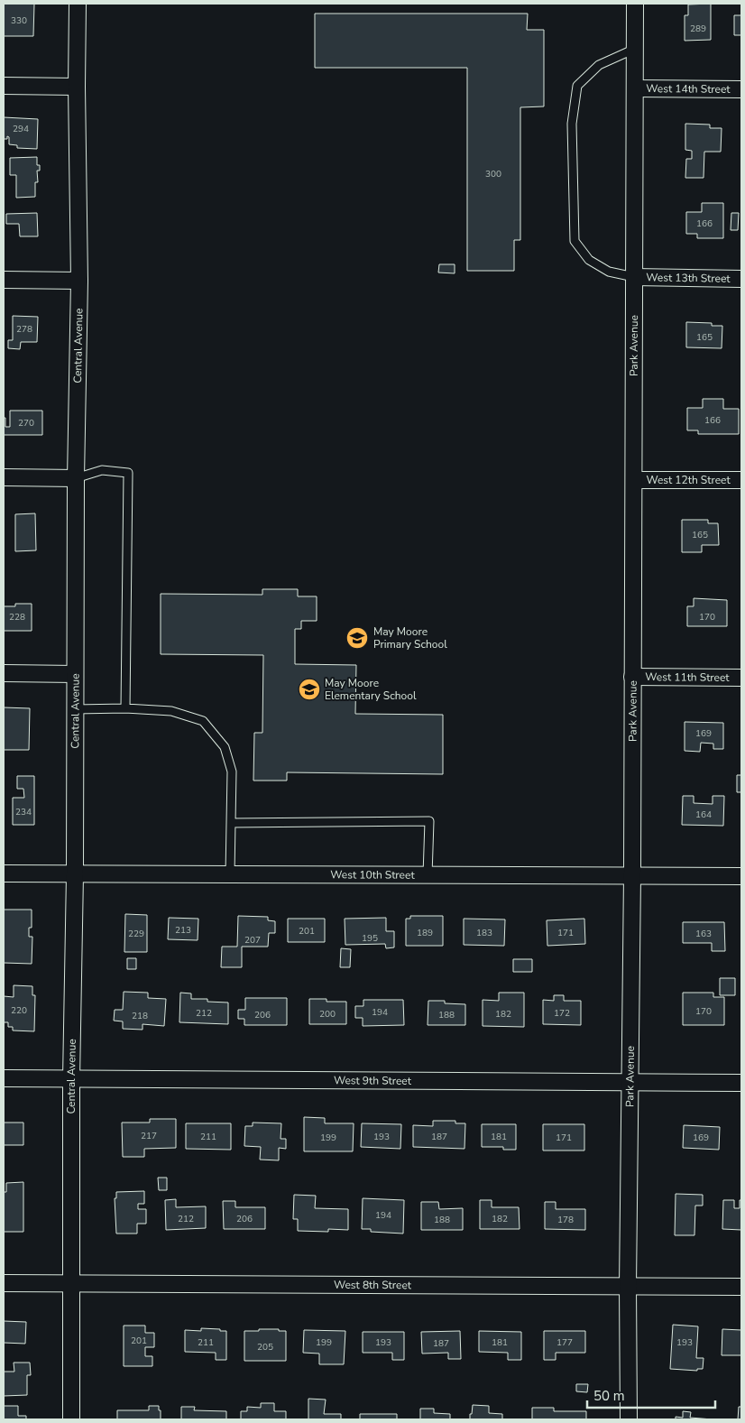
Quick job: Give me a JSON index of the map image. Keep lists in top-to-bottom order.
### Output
{
  "streets": {
    "street": [
      "West 14th Street",
      "West 13th Street",
      "Central Avenue",
      "Park Avenue",
      "West 12th Street",
      "West 11th Street",
      "West 10th Street",
      "West 9th Street",
      "West 8th Street"
    ]
  },
  "crossings": [
    ["West 14th Street", "Park Avenue"],
    ["West 13th Street", "Park Avenue"],
    ["Central Avenue", "West 10th Street"],
    ["Central Avenue", "West 9th Street"],
    ["Central Avenue", "West 8th Street"],
    ["Park Avenue", "West 12th Street"],
    ["Park Avenue", "West 11th Street"],
    ["Park Avenue", "West 10th Street"],
    ["Park Avenue", "West 9th Street"],
    ["Park Avenue", "West 8th Street"]
  ],
  "places": {
    "school or university": ["May Moore Primary School", "May Moore Elementary School"]
  },
  "house_numbers": [
    "330",
    "289",
    "294",
    "300",
    "166",
    "278",
    "165",
    "166",
    "270",
    "165",
    "228",
    "170",
    "169",
    "234",
    "164",
    "213",
    "201",
    "189",
    "183",
    "171",
    "229",
    "163",
    "195",
    "207",
    "220",
    "170",
    "194",
    "212",
    "172",
    "200",
    "182",
    "206",
    "188",
    "218",
    "217",
    "211",
    "193",
    "187",
    "181",
    "199",
    "171",
    "169",
    "194",
    "212",
    "206",
    "182",
    "188",
    "178",
    "201",
    "211",
    "199",
    "193",
    "181",
    "177",
    "193",
    "187",
    "205"
  ],
  "scale_bar": "50 m"
}
